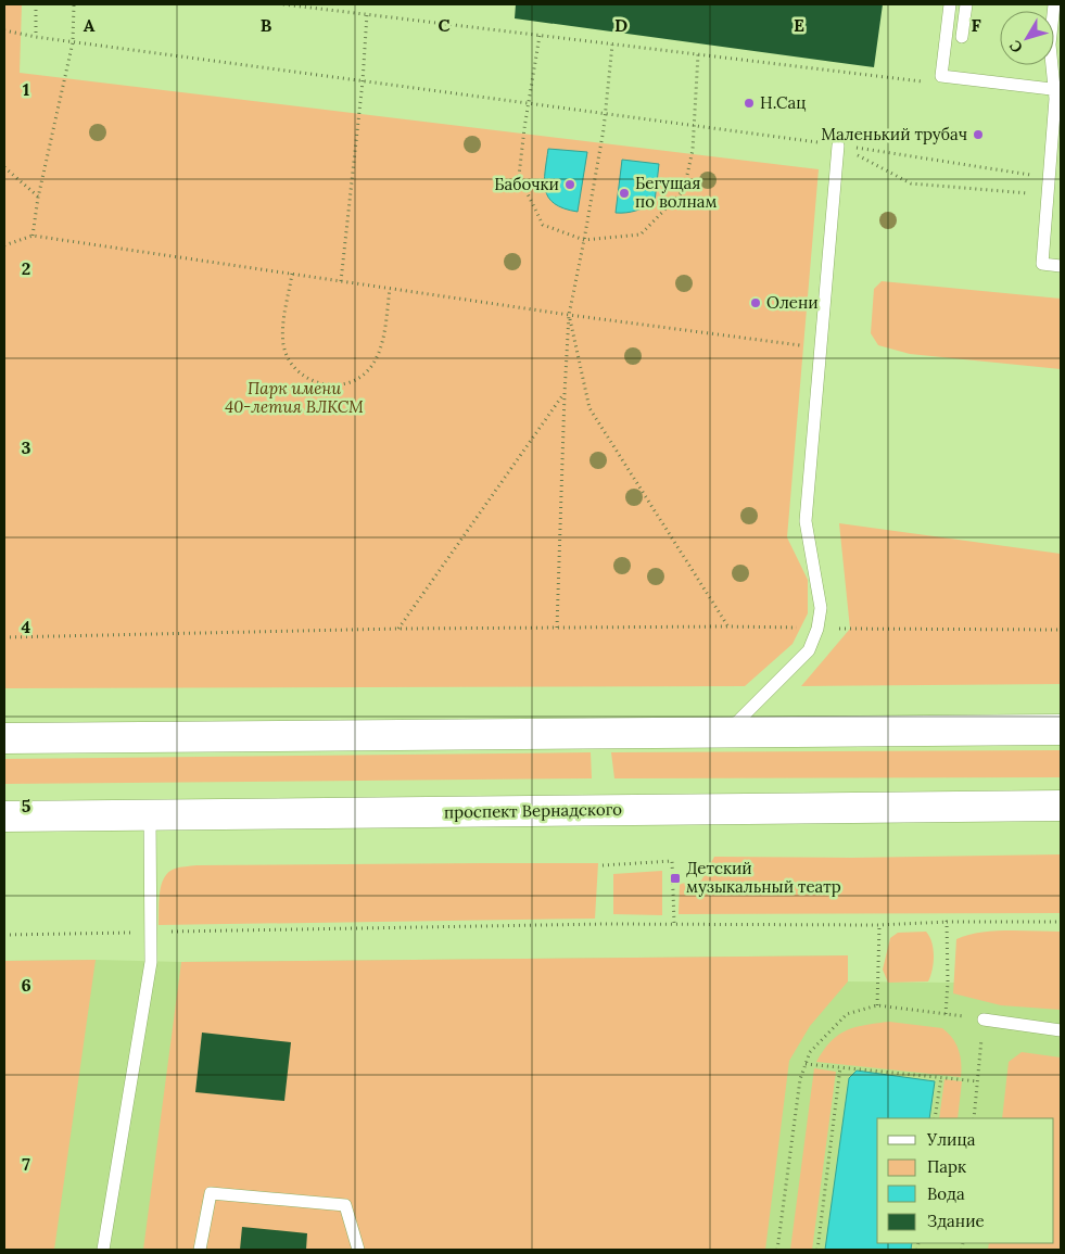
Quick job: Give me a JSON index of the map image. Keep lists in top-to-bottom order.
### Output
{
  "streets": {
    "main road": ["проспект Вернадского"]
  },
  "parks": ["Парк имени 40-летия ВЛКСМ"],
  "places": {
    "other": [
      "Н.Сац",
      "Маленький трубач",
      "Бабочки",
      "Бегущая по волнам",
      "Олени"
    ],
    "transit": ["Детский музыкальный театр"]
  },
  "legend": [
    "Улица",
    "Парк",
    "Вода",
    "Здание"
  ],
  "north": "bottom left",
  "grid": {
    "columns": [
      "A",
      "B",
      "C",
      "D",
      "E",
      "F"
    ],
    "rows": [
      "1",
      "2",
      "3",
      "4",
      "5",
      "6",
      "7"
    ]
  }
}
